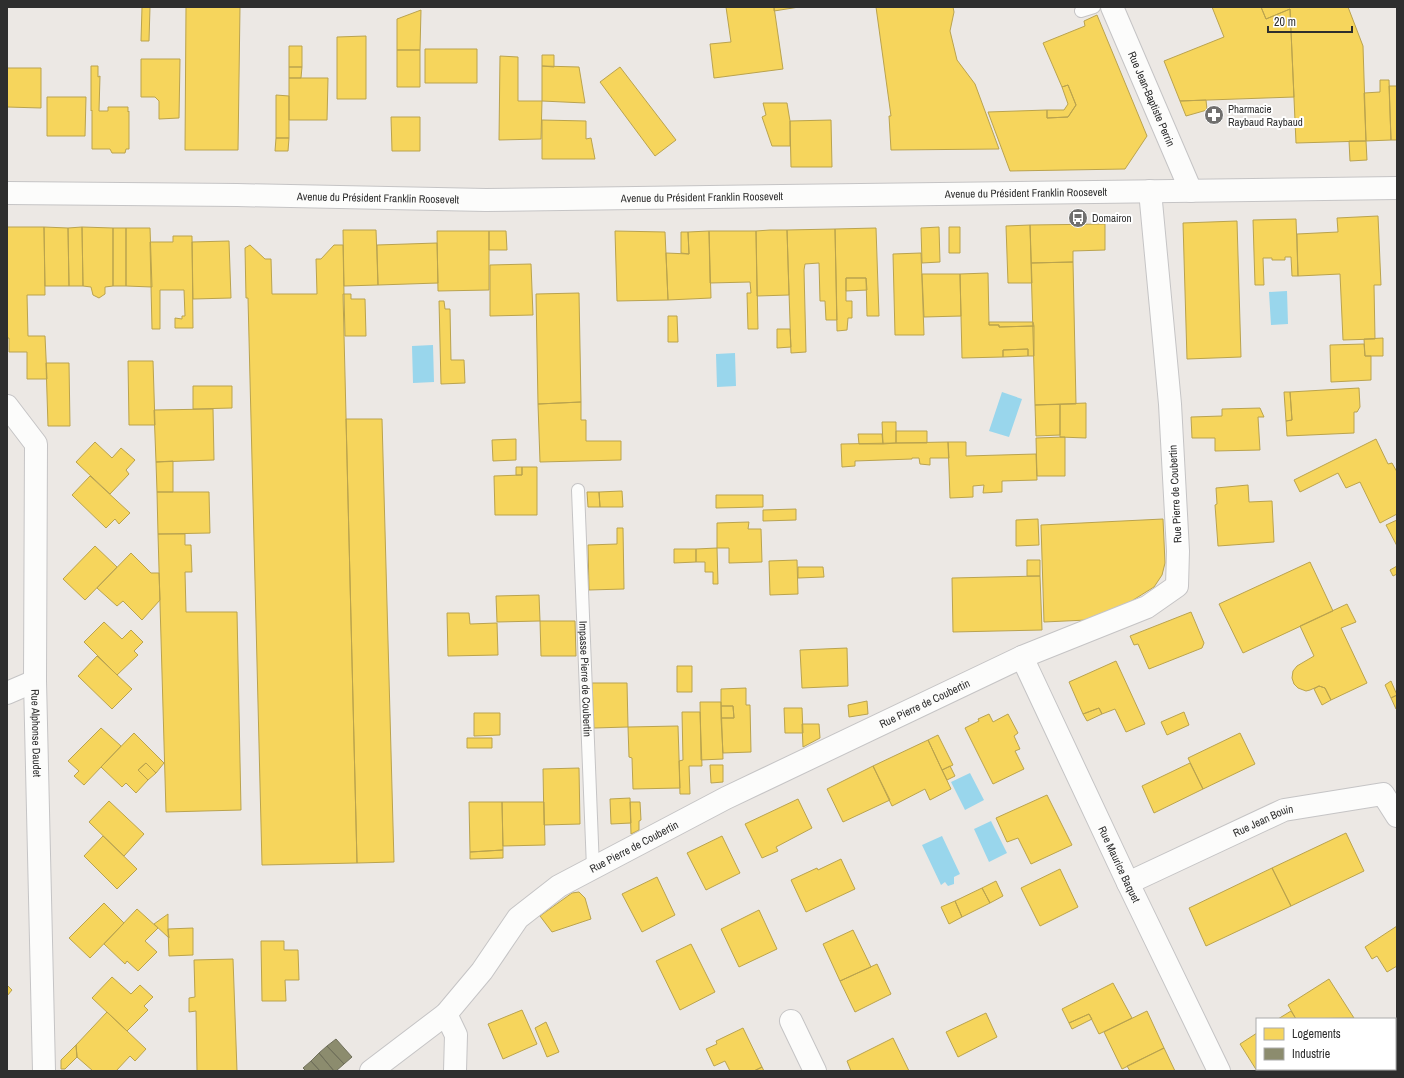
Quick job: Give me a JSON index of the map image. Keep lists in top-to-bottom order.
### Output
{
  "streets": {
    "street": [
      "Rue Jean-Baptiste Perrin",
      "Avenue du Président Franklin Roosevelt",
      "Rue Pierre de Coubertin",
      "Rue Alphonse Daudet",
      "Rue Jean Bouin",
      "Rue Maurice Baquet"
    ],
    "lane": ["Impasse Pierre de Coubertin"]
  },
  "crossings": [
    ["Rue Jean-Baptiste Perrin", "Avenue du Président Franklin Roosevelt"],
    ["Avenue du Président Franklin Roosevelt", "Rue Pierre de Coubertin"],
    ["Rue Pierre de Coubertin", "Impasse Pierre de Coubertin"],
    ["Rue Pierre de Coubertin", "Rue Maurice Baquet"],
    ["Rue Jean Bouin", "Rue Maurice Baquet"]
  ],
  "places": {
    "pharmacy": ["Pharmacie Raybaud Raybaud"],
    "bus stop": ["Domairon"]
  },
  "legend": ["Logements", "Industrie"],
  "scale_bar": "20 m"
}
